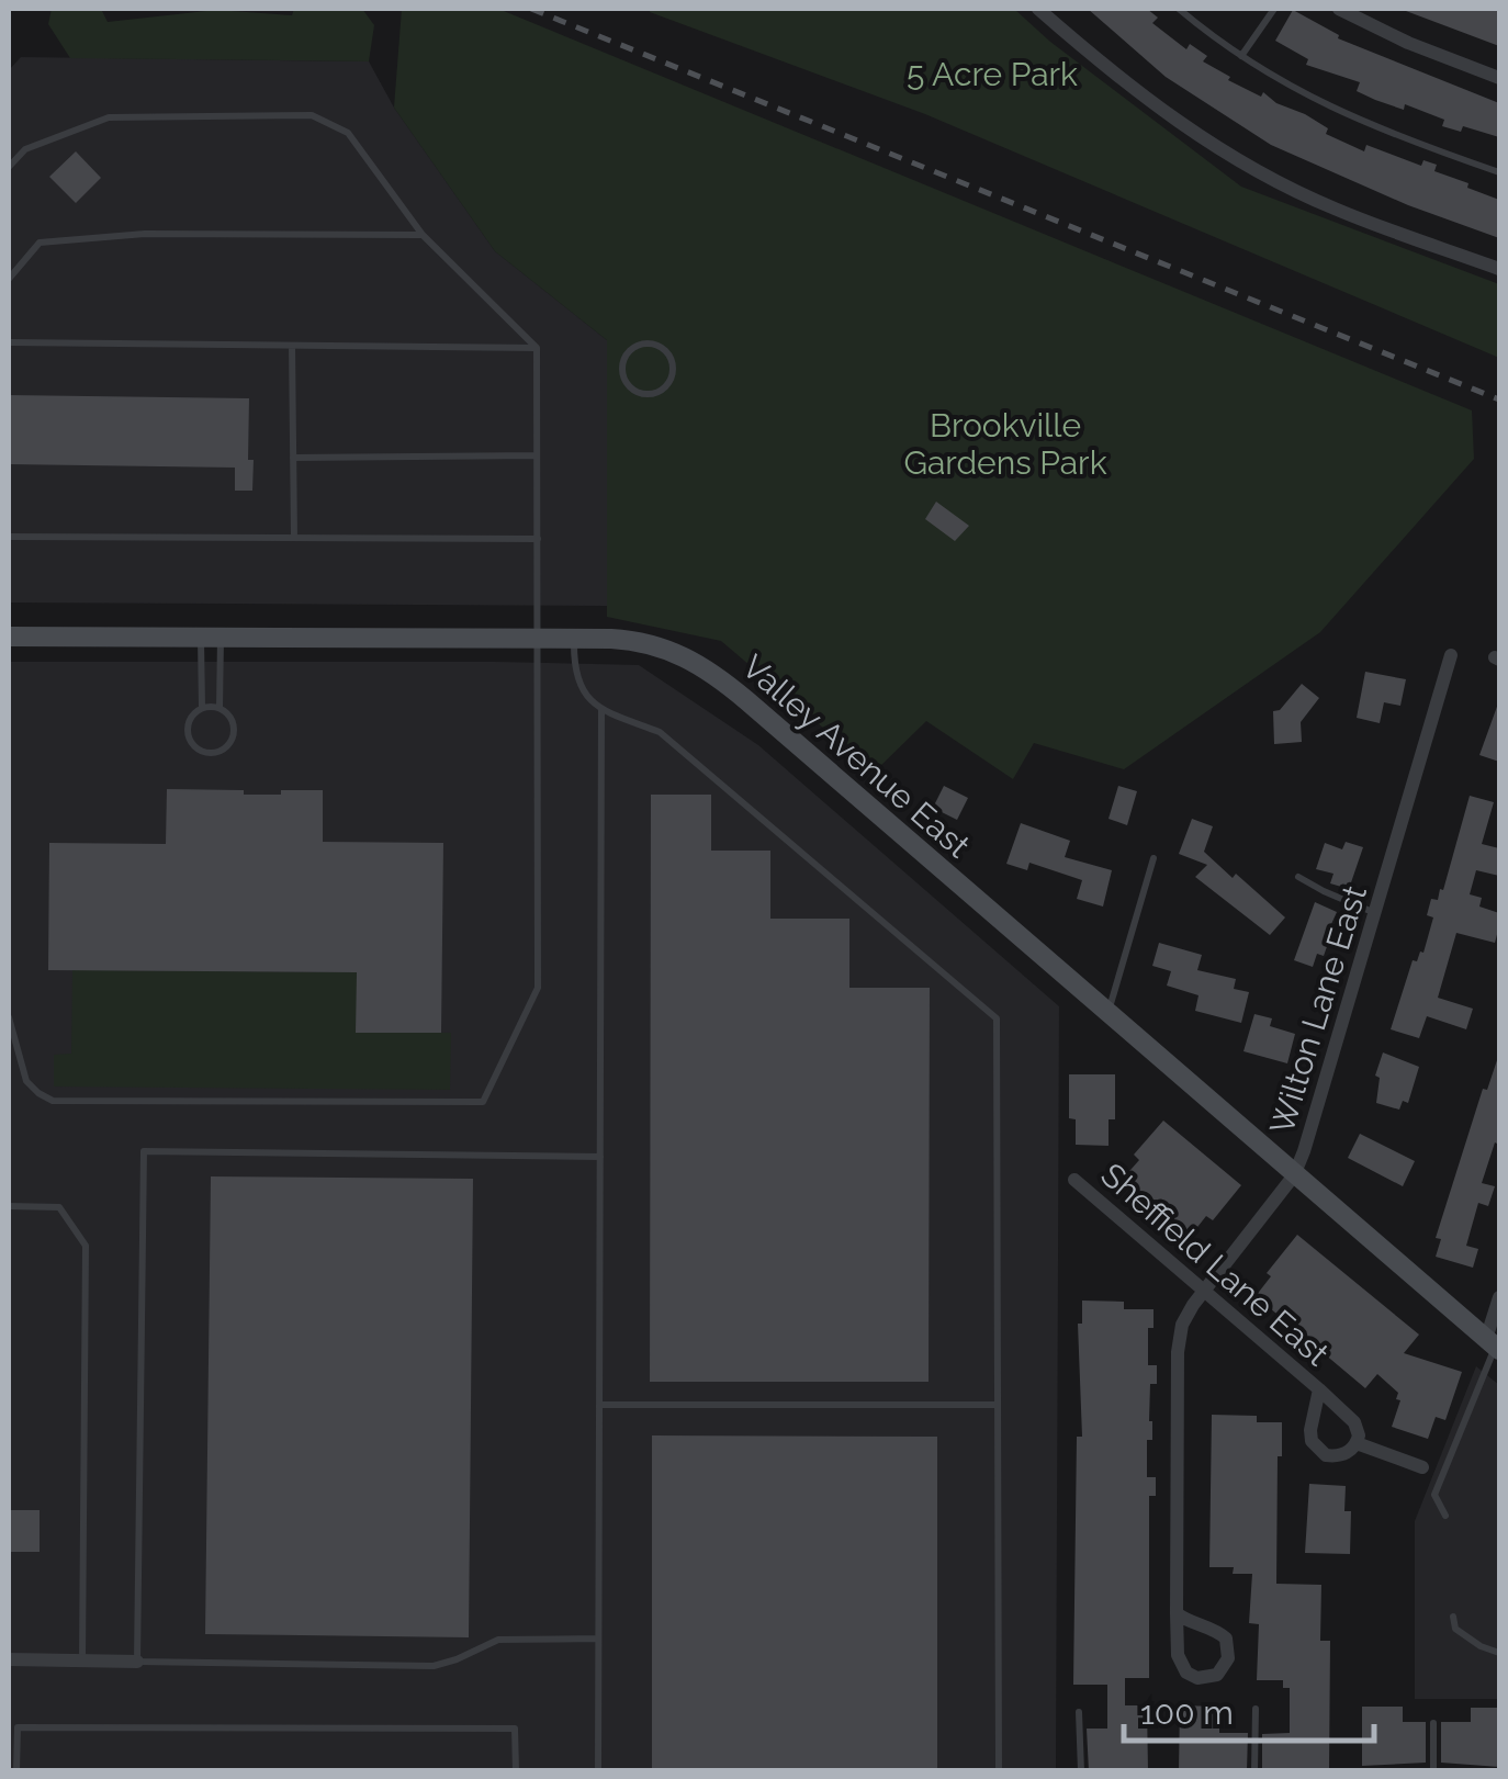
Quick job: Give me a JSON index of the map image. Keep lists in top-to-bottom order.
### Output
{
  "streets": {
    "main road": ["Valley Avenue East"],
    "street": ["Wilton Lane East", "Sheffield Lane East"]
  },
  "crossings": [
    ["Valley Avenue East", "Wilton Lane East"],
    ["Wilton Lane East", "Sheffield Lane East"]
  ],
  "parks": ["5 Acre Park", "Brookville Gardens Park"],
  "scale_bar": "100 m"
}
